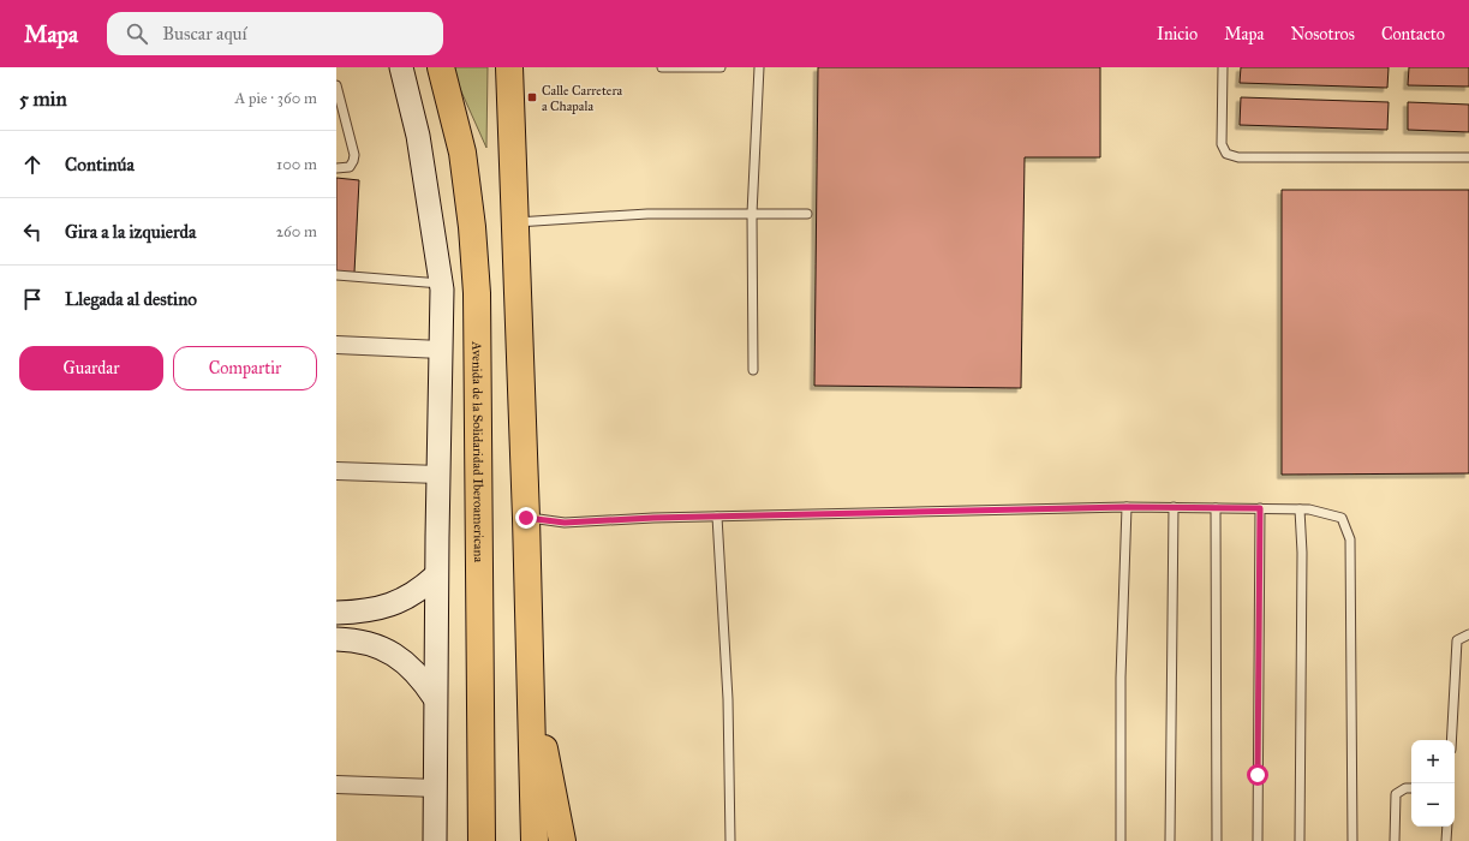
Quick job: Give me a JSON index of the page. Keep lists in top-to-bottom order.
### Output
{
  "streets": {
    "highway": ["Avenida de la Solidaridad Iberoamericana"]
  },
  "places": {
    "transit": ["Calle Carretera a Chapala"]
  },
  "page": {
    "header": "Mapa",
    "search": "Buscar aquí",
    "nav": [
      "Inicio",
      "Mapa",
      "Nosotros",
      "Contacto"
    ],
    "heading": ["5 min", "A pie · 360 m"],
    "list": [
      ["Continúa", "100 m"],
      ["Gira a la izquierda", "260 m"],
      "Llegada al destino"
    ],
    "buttons": ["Guardar", "Compartir"],
    "map_buttons": ["+", "−"]
  }
}
